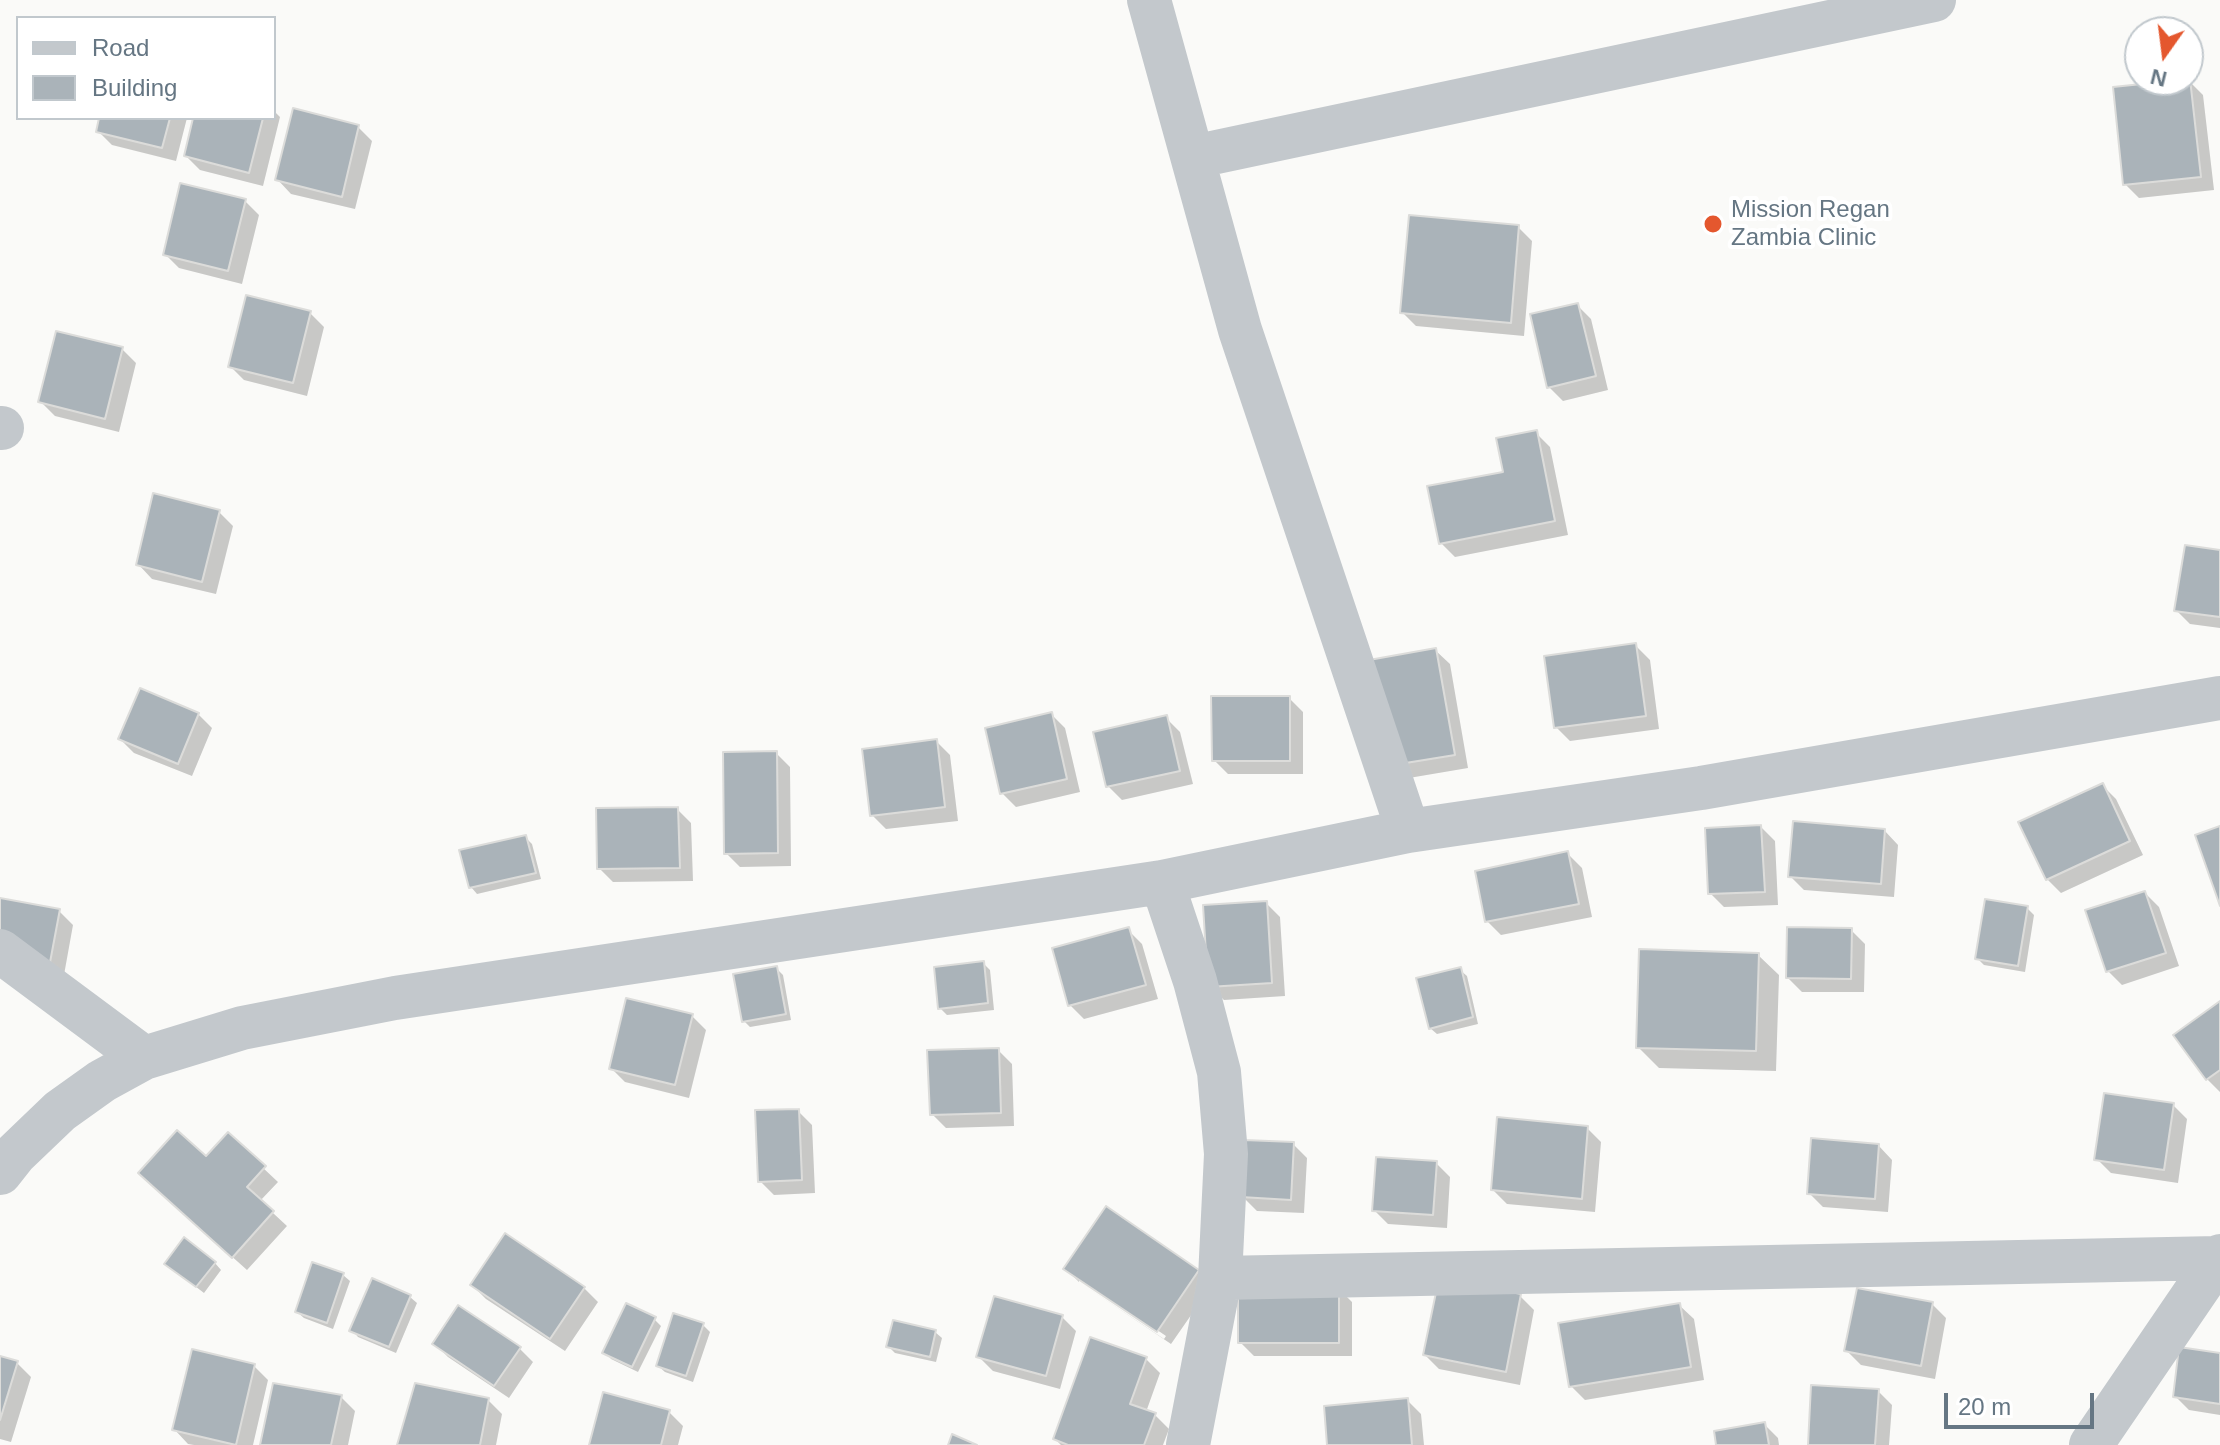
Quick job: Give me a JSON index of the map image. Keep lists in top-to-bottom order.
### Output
{
  "places": ["Mission Regan Zambia Clinic"],
  "legend": ["Road", "Building"],
  "scale_bar": "20 m",
  "north": "bottom"
}
